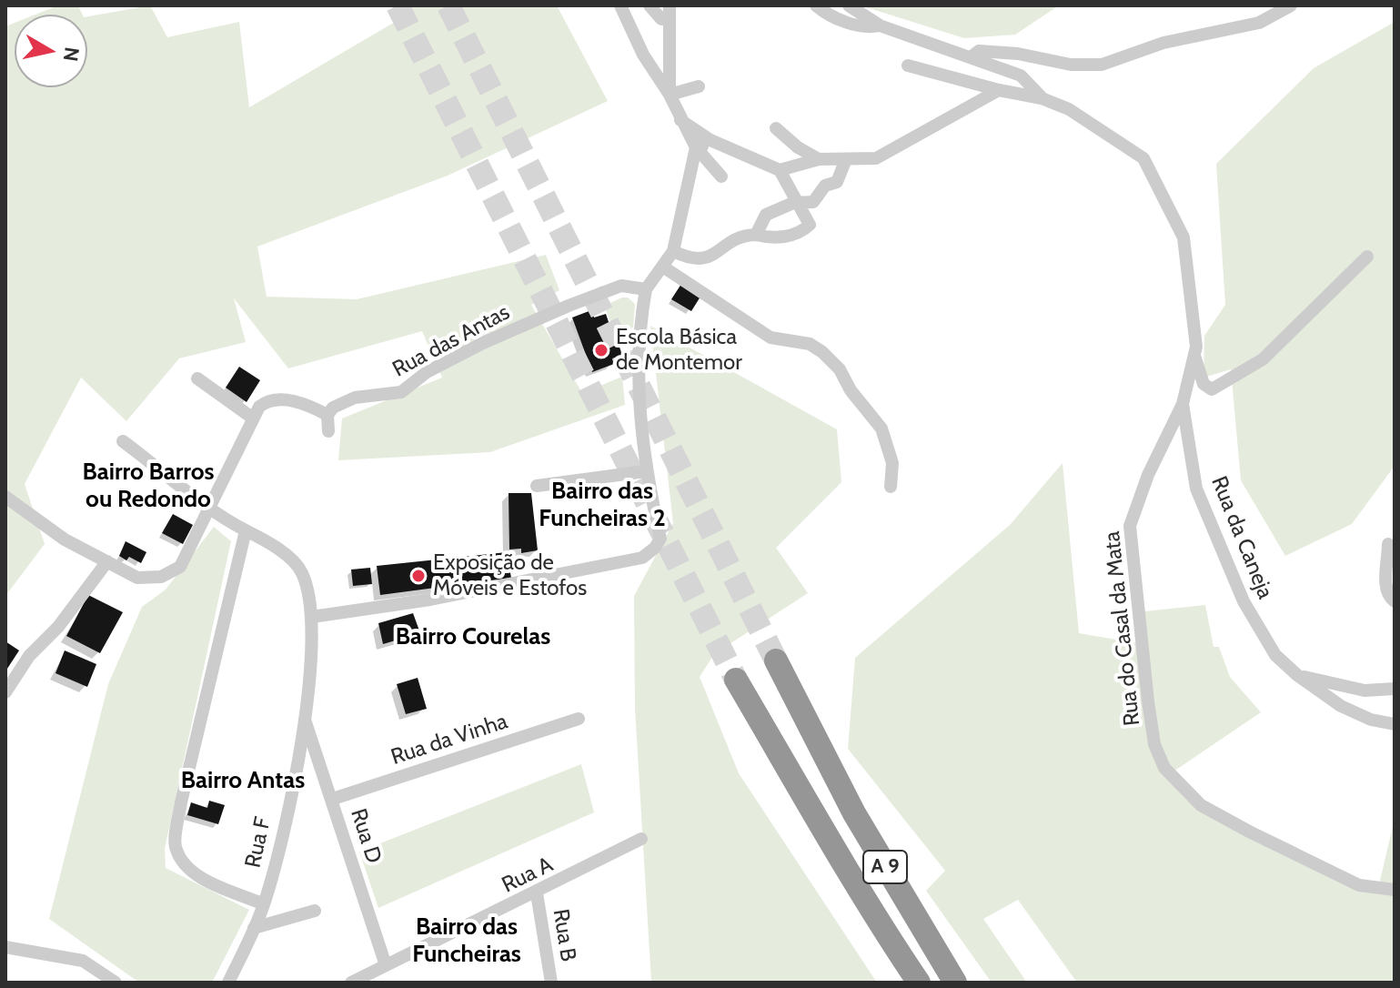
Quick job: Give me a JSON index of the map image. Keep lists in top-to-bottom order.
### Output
{
  "streets": {
    "highway": ["A 9"],
    "street": [
      "Rua das Antas",
      "Rua da Caneja",
      "Rua do Casal da Mata",
      "Rua da Vinha",
      "Rua D",
      "Rua F",
      "Rua A",
      "Rua B"
    ]
  },
  "crossings": [
    ["Rua da Caneja", "Rua do Casal da Mata"],
    ["Rua da Vinha", "Rua D"],
    ["Rua D", "Rua F"],
    ["Rua D", "Rua A"],
    ["Rua A", "Rua B"]
  ],
  "districts": [
    "Bairro Barros ou Redondo",
    "Bairro das Funcheiras 2",
    "Bairro Courelas",
    "Bairro Antas",
    "Bairro das Funcheiras"
  ],
  "places": ["Escola Básica de Montemor", "Exposição de Móveis e Estofos"],
  "north": "right"
}
